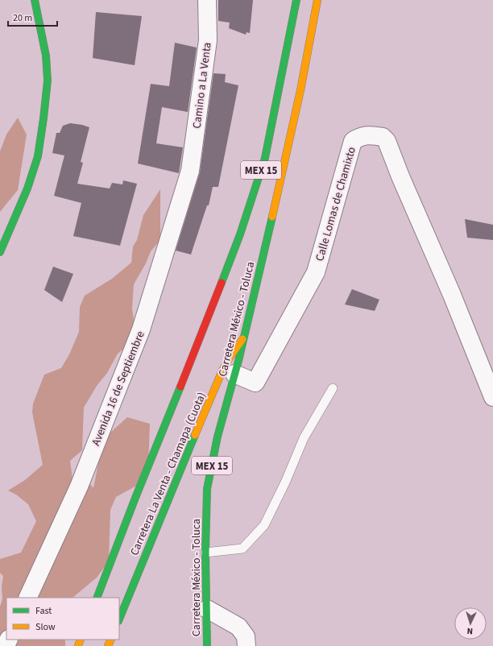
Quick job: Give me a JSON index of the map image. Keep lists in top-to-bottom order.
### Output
{
  "streets": {
    "main road": ["MEX 15", "Carretera México - Toluca", "Carretera La Venta - Chamapa (Cuota)"],
    "street": ["Camino a La Venta", "Calle Lomas de Chamixto", "Avenida 16 de Septiembre"]
  },
  "crossings": [
    ["Camino a La Venta", "Avenida 16 de Septiembre"],
    ["Calle Lomas de Chamixto", "Carretera México - Toluca"],
    ["Carretera México - Toluca", "Carretera La Venta - Chamapa (Cuota)"]
  ],
  "legend": ["Fast", "Slow"],
  "scale_bar": "20 m",
  "north": "bottom"
}
